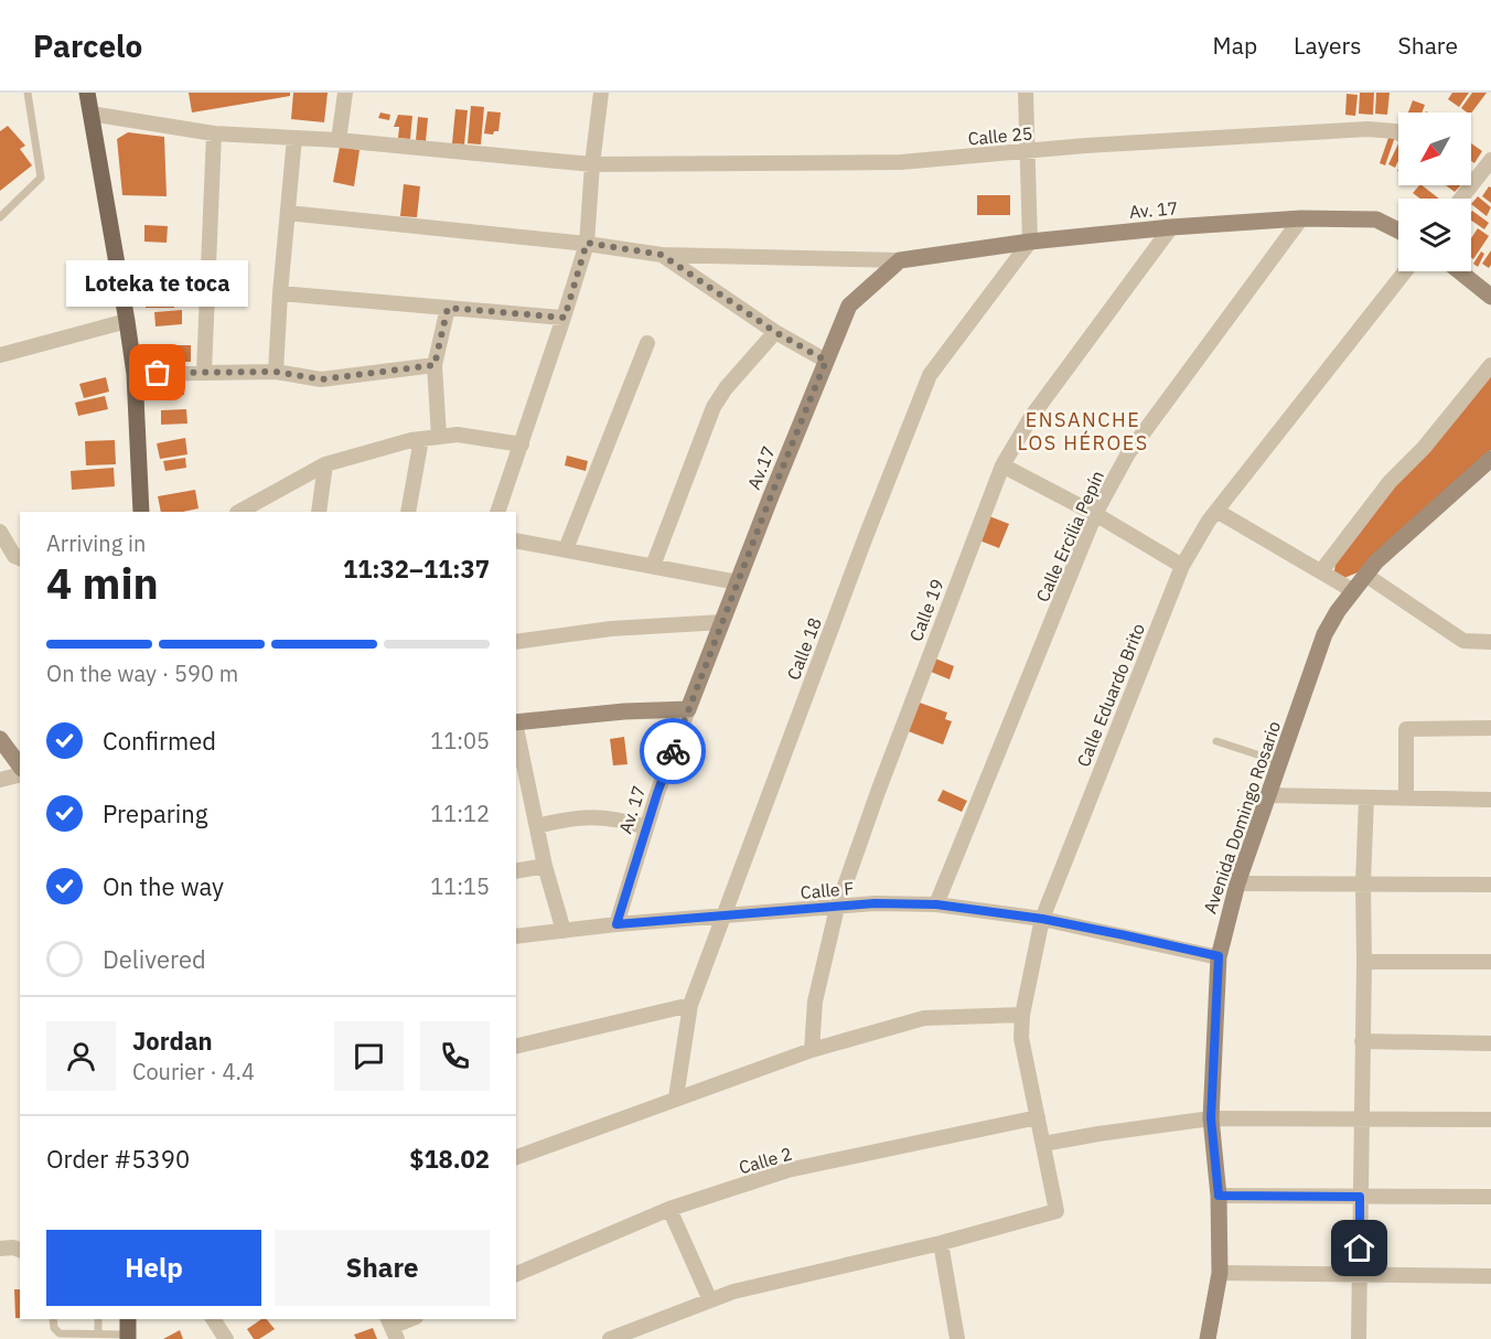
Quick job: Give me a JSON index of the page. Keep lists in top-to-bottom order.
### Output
{
  "streets": {
    "main road": ["Av. 17", "Av.17", "Avenida Domingo Rosario"],
    "street": [
      "Calle 25",
      "Calle Ercilia Pepín",
      "Calle 19",
      "Calle 18",
      "Calle Eduardo Brito",
      "Calle F",
      "Calle 2"
    ]
  },
  "crossings": [
    ["Av. 17", "Av.17"],
    ["Av. 17", "Calle Ercilia Pepín"],
    ["Av. 17", "Calle 19"],
    ["Av. 17", "Calle 18"],
    ["Av. 17", "Calle F"],
    ["Calle Ercilia Pepín", "Calle F"],
    ["Calle 19", "Calle F"],
    ["Calle 18", "Calle F"],
    ["Calle Eduardo Brito", "Calle F"],
    ["Calle Eduardo Brito", "Calle 2"],
    ["Avenida Domingo Rosario", "Calle F"]
  ],
  "districts": ["ENSANCHE LOS HÉROES"],
  "places": ["Loteka te toca"],
  "north": "bottom left",
  "page": {
    "header": "Parcelo",
    "nav": ["Map", "Layers", "Share"],
    "bubble": "Loteka te toca",
    "heading": ["4 min", "Arriving in", "11:32–11:37"],
    "panel": [
      "Jordan",
      "Courier · 4.4",
      "Order #5390",
      "$18.02"
    ],
    "bar": "On the way · 590 m",
    "list": [
      ["Confirmed", "11:05"],
      ["Preparing", "11:12"],
      ["On the way", "11:15"],
      "Delivered"
    ],
    "buttons": ["Help", "Share"]
  }
}
